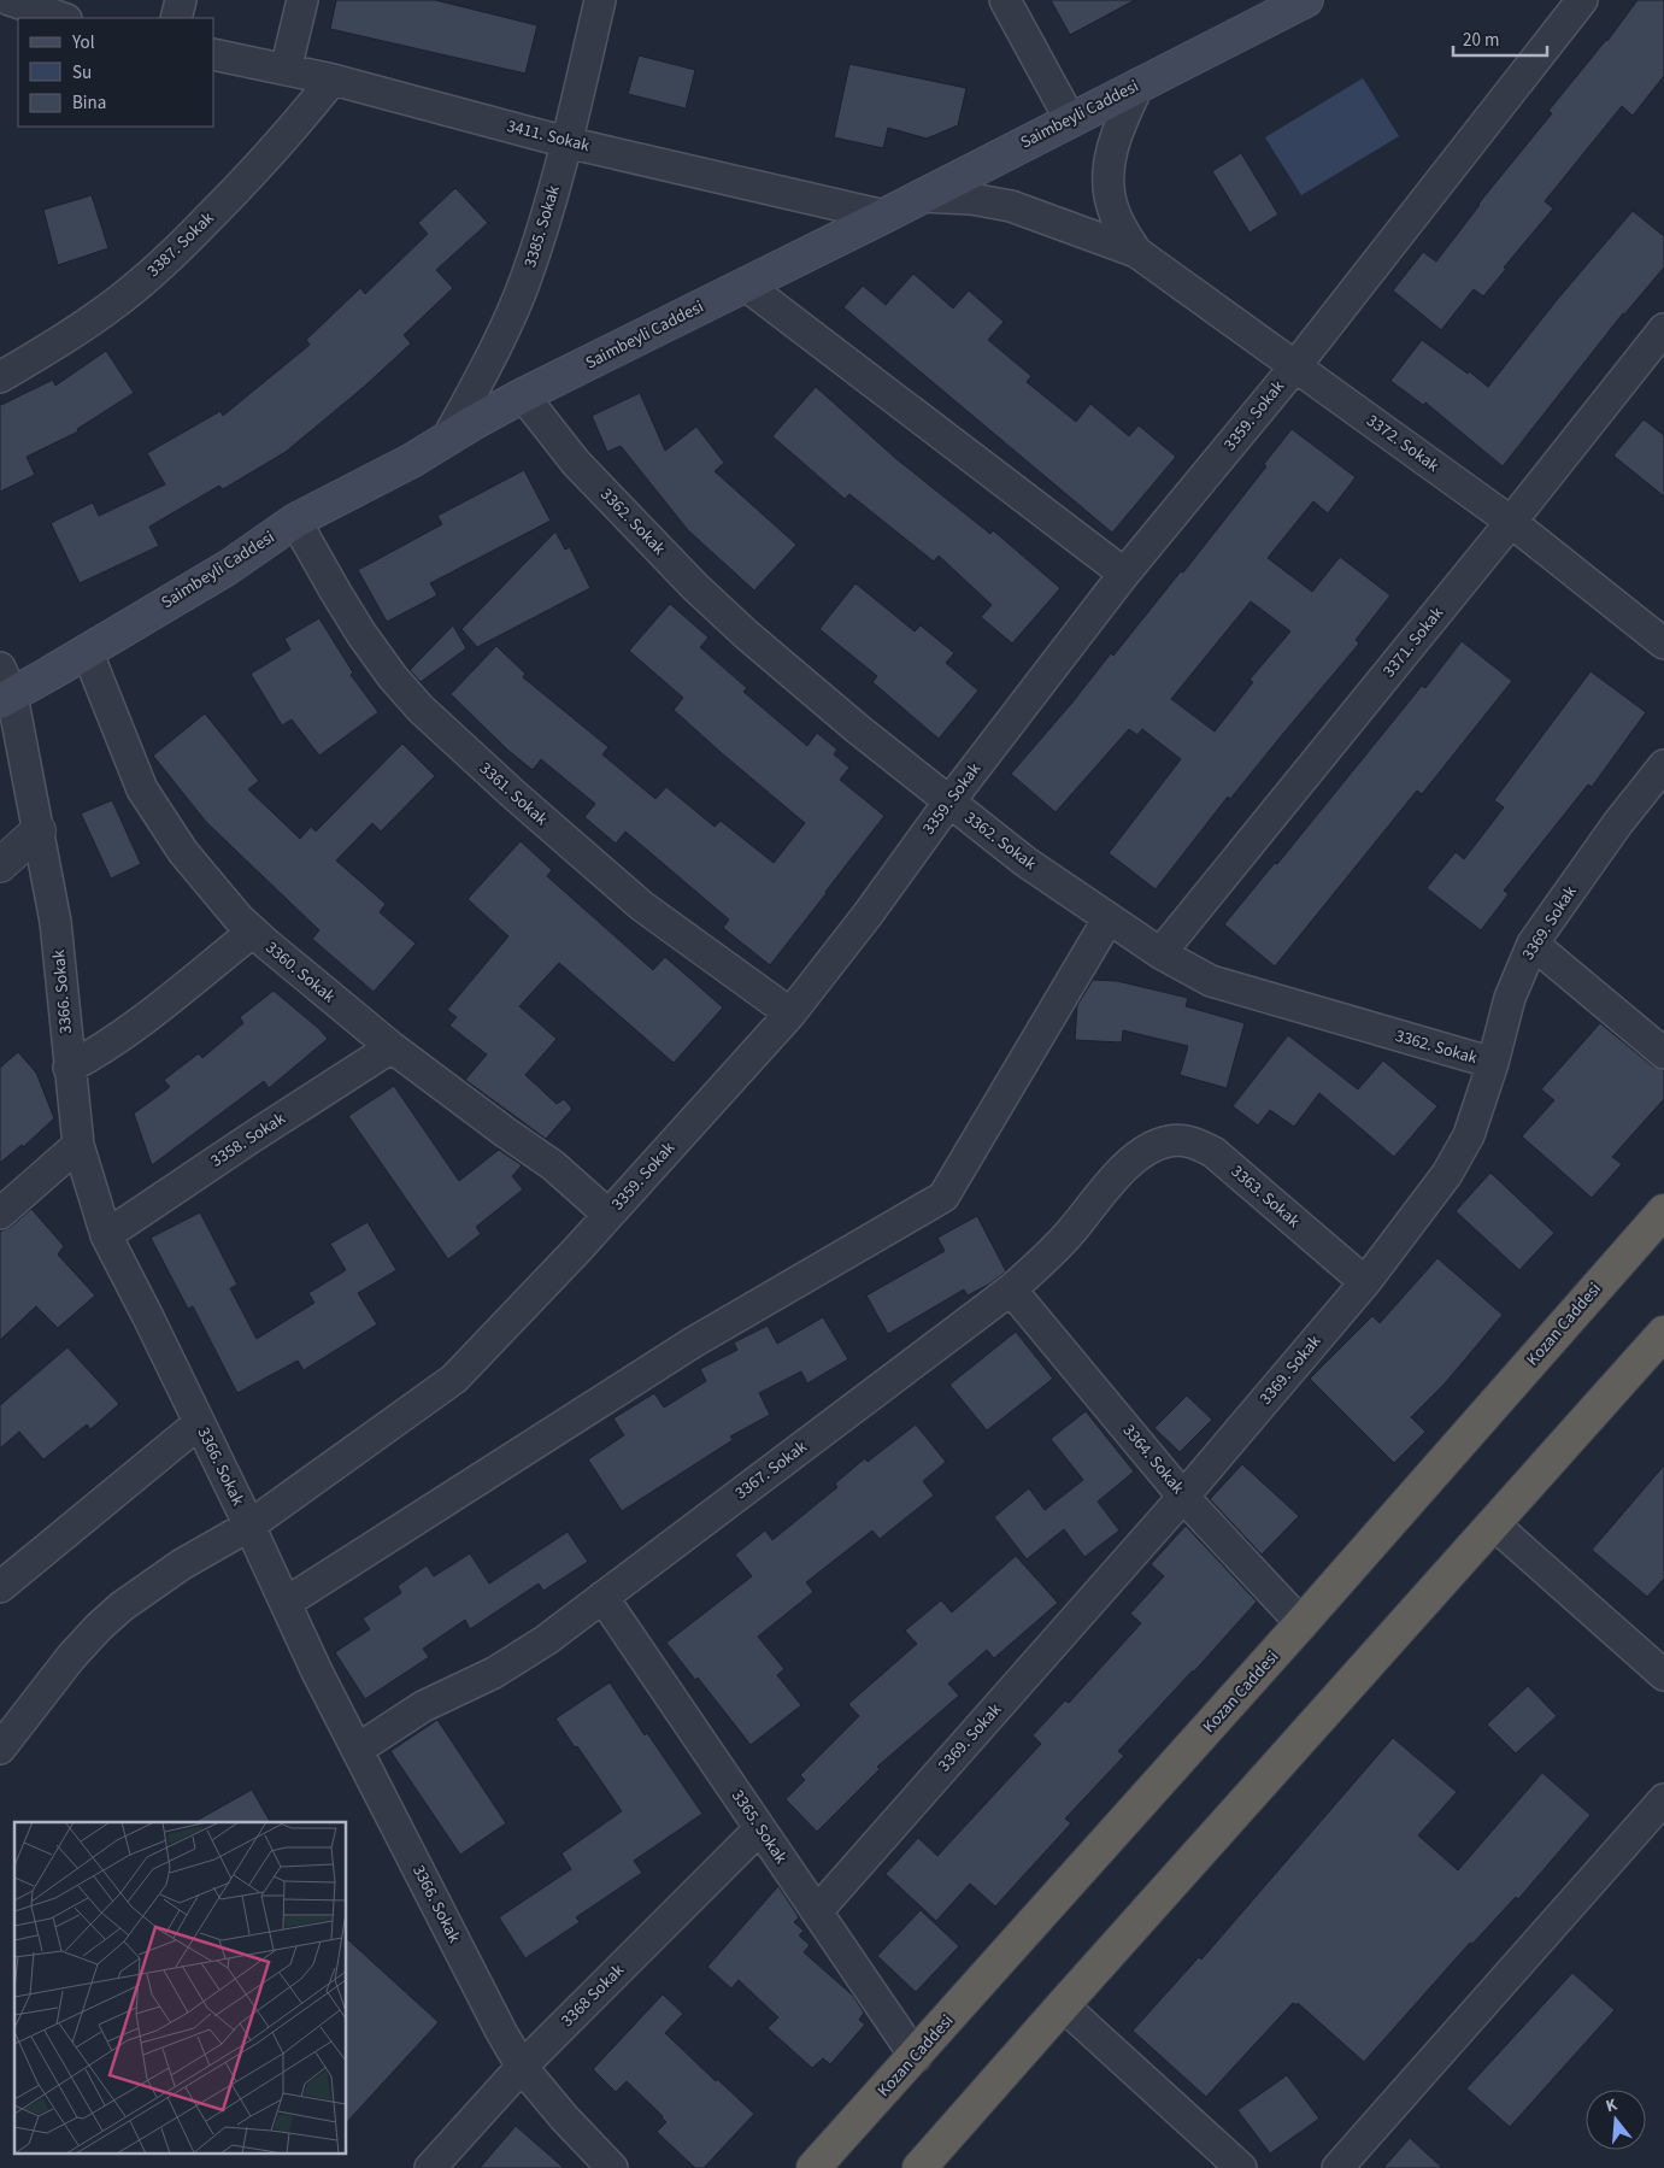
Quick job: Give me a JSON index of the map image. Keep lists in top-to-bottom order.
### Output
{
  "streets": {
    "highway": ["Kozan Caddesi"],
    "main road": ["Saimbeyli Caddesi"],
    "street": [
      "3411. Sokak",
      "3385. Sokak",
      "3387. Sokak",
      "3359. Sokak",
      "3372. Sokak",
      "3362. Sokak",
      "3371. Sokak",
      "3361. Sokak",
      "3369. Sokak",
      "3360. Sokak",
      "3366. Sokak",
      "3358. Sokak",
      "3363. Sokak",
      "3364. Sokak",
      "3367. Sokak",
      "3365. Sokak",
      "3368 Sokak"
    ]
  },
  "crossings": [
    ["Saimbeyli Caddesi", "3411. Sokak"],
    ["Saimbeyli Caddesi", "3385. Sokak"],
    ["Saimbeyli Caddesi", "3362. Sokak"],
    ["Saimbeyli Caddesi", "3361. Sokak"],
    ["Saimbeyli Caddesi", "3360. Sokak"],
    ["Saimbeyli Caddesi", "3366. Sokak"],
    ["3411. Sokak", "3385. Sokak"],
    ["3411. Sokak", "3387. Sokak"],
    ["3359. Sokak", "3372. Sokak"],
    ["3359. Sokak", "3362. Sokak"],
    ["3359. Sokak", "3361. Sokak"],
    ["3359. Sokak", "3360. Sokak"],
    ["3359. Sokak", "3366. Sokak"],
    ["3372. Sokak", "3371. Sokak"],
    ["3362. Sokak", "3371. Sokak"],
    ["3362. Sokak", "3369. Sokak"],
    ["3369. Sokak", "3363. Sokak"],
    ["3369. Sokak", "3364. Sokak"],
    ["3369. Sokak", "3365. Sokak"],
    ["3360. Sokak", "3358. Sokak"],
    ["3366. Sokak", "3358. Sokak"],
    ["3366. Sokak", "3367. Sokak"],
    ["3366. Sokak", "3368 Sokak"],
    ["3363. Sokak", "3367. Sokak"],
    ["Kozan Caddesi", "3364. Sokak"],
    ["Kozan Caddesi", "3365. Sokak"],
    ["3364. Sokak", "3367. Sokak"],
    ["3367. Sokak", "3365. Sokak"],
    ["3365. Sokak", "3368 Sokak"]
  ],
  "legend": ["Yol", "Su", "Bina"],
  "scale_bar": "20 m",
  "north": "top"
}
